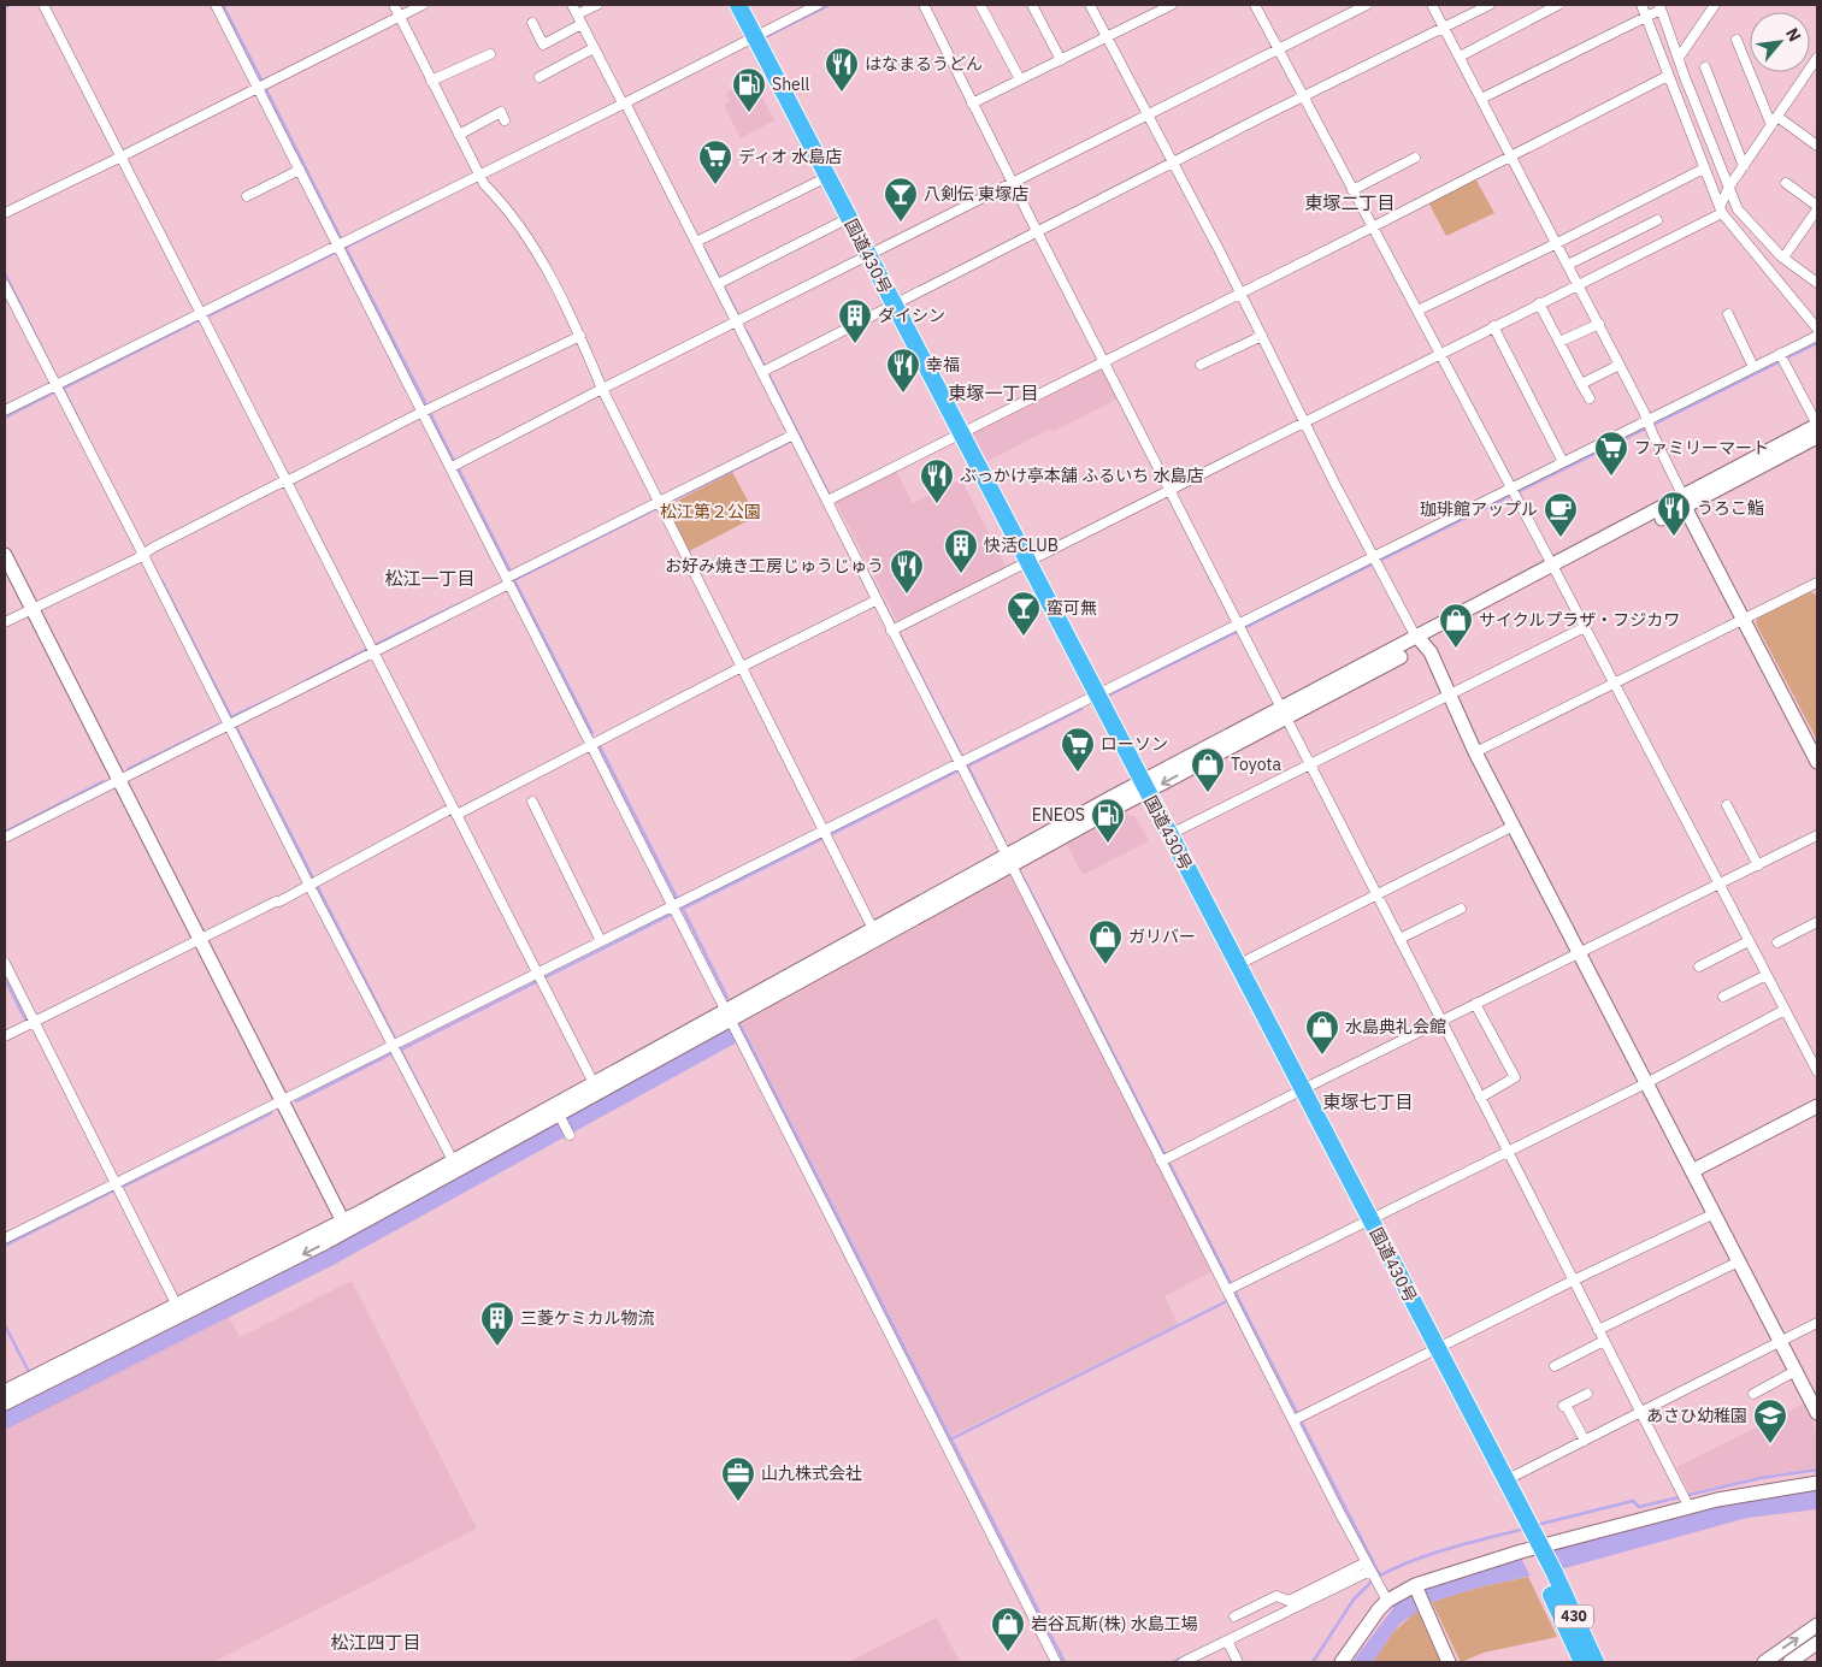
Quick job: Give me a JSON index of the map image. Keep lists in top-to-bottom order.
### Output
{
  "streets": {
    "highway": ["国道430号", "430"]
  },
  "districts": [
    "東塚二丁目",
    "東塚一丁目",
    "松江一丁目",
    "東塚七丁目",
    "松江四丁目"
  ],
  "parks": ["松江第２公園"],
  "places": {
    "restaurant": [
      "はなまるうどん",
      "幸福",
      "ぶっかけ亭本舗 ふるいち 水島店",
      "うろこ鮨",
      "お好み焼き工房じゅうじゅう"
    ],
    "fuel station": ["Shell", "ENEOS"],
    "supermarket": ["ディオ 水島店", "ファミリーマート", "ローソン"],
    "bar": ["八剣伝 東塚店", "蛮可無"],
    "building": ["ダイシン", "快活CLUB", "三菱ケミカル物流"],
    "cafe": ["珈琲館アップル"],
    "shop": [
      "サイクルプラザ・フジカワ",
      "Toyota",
      "ガリバー",
      "水島典礼会館",
      "岩谷瓦斯(株) 水島工場"
    ],
    "school or university": ["あさひ幼稚園"],
    "office": ["山九株式会社"]
  },
  "north": "top right"
}
